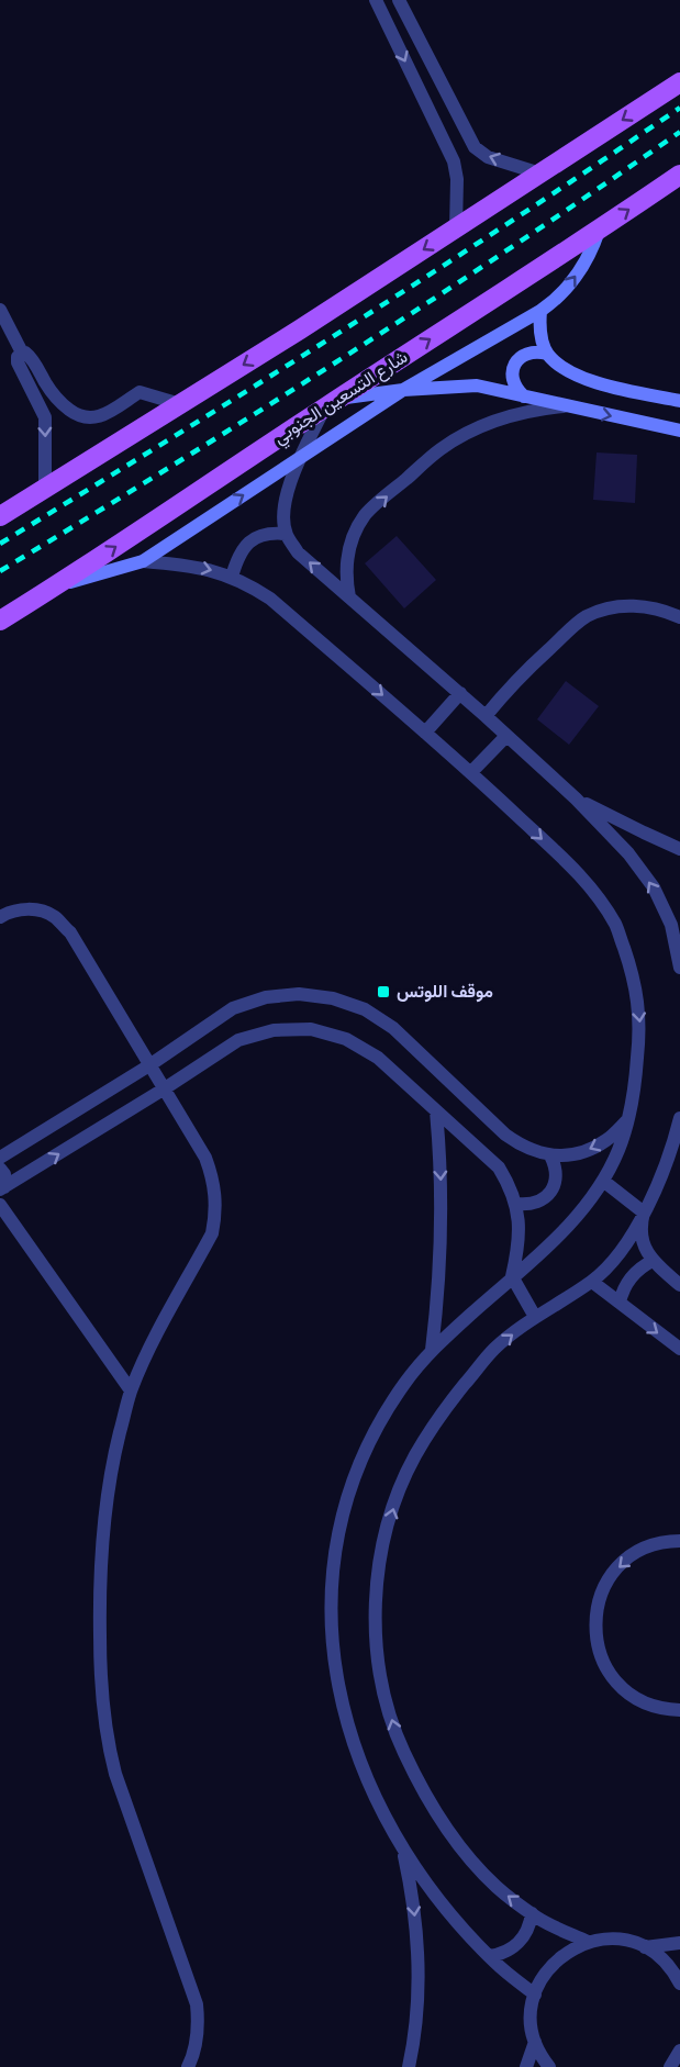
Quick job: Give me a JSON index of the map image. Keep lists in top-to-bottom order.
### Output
{
  "streets": {
    "main road": ["شارع التسعين الجنوبي"]
  },
  "places": {
    "transit": ["موقف اللوتس"]
  }
}
